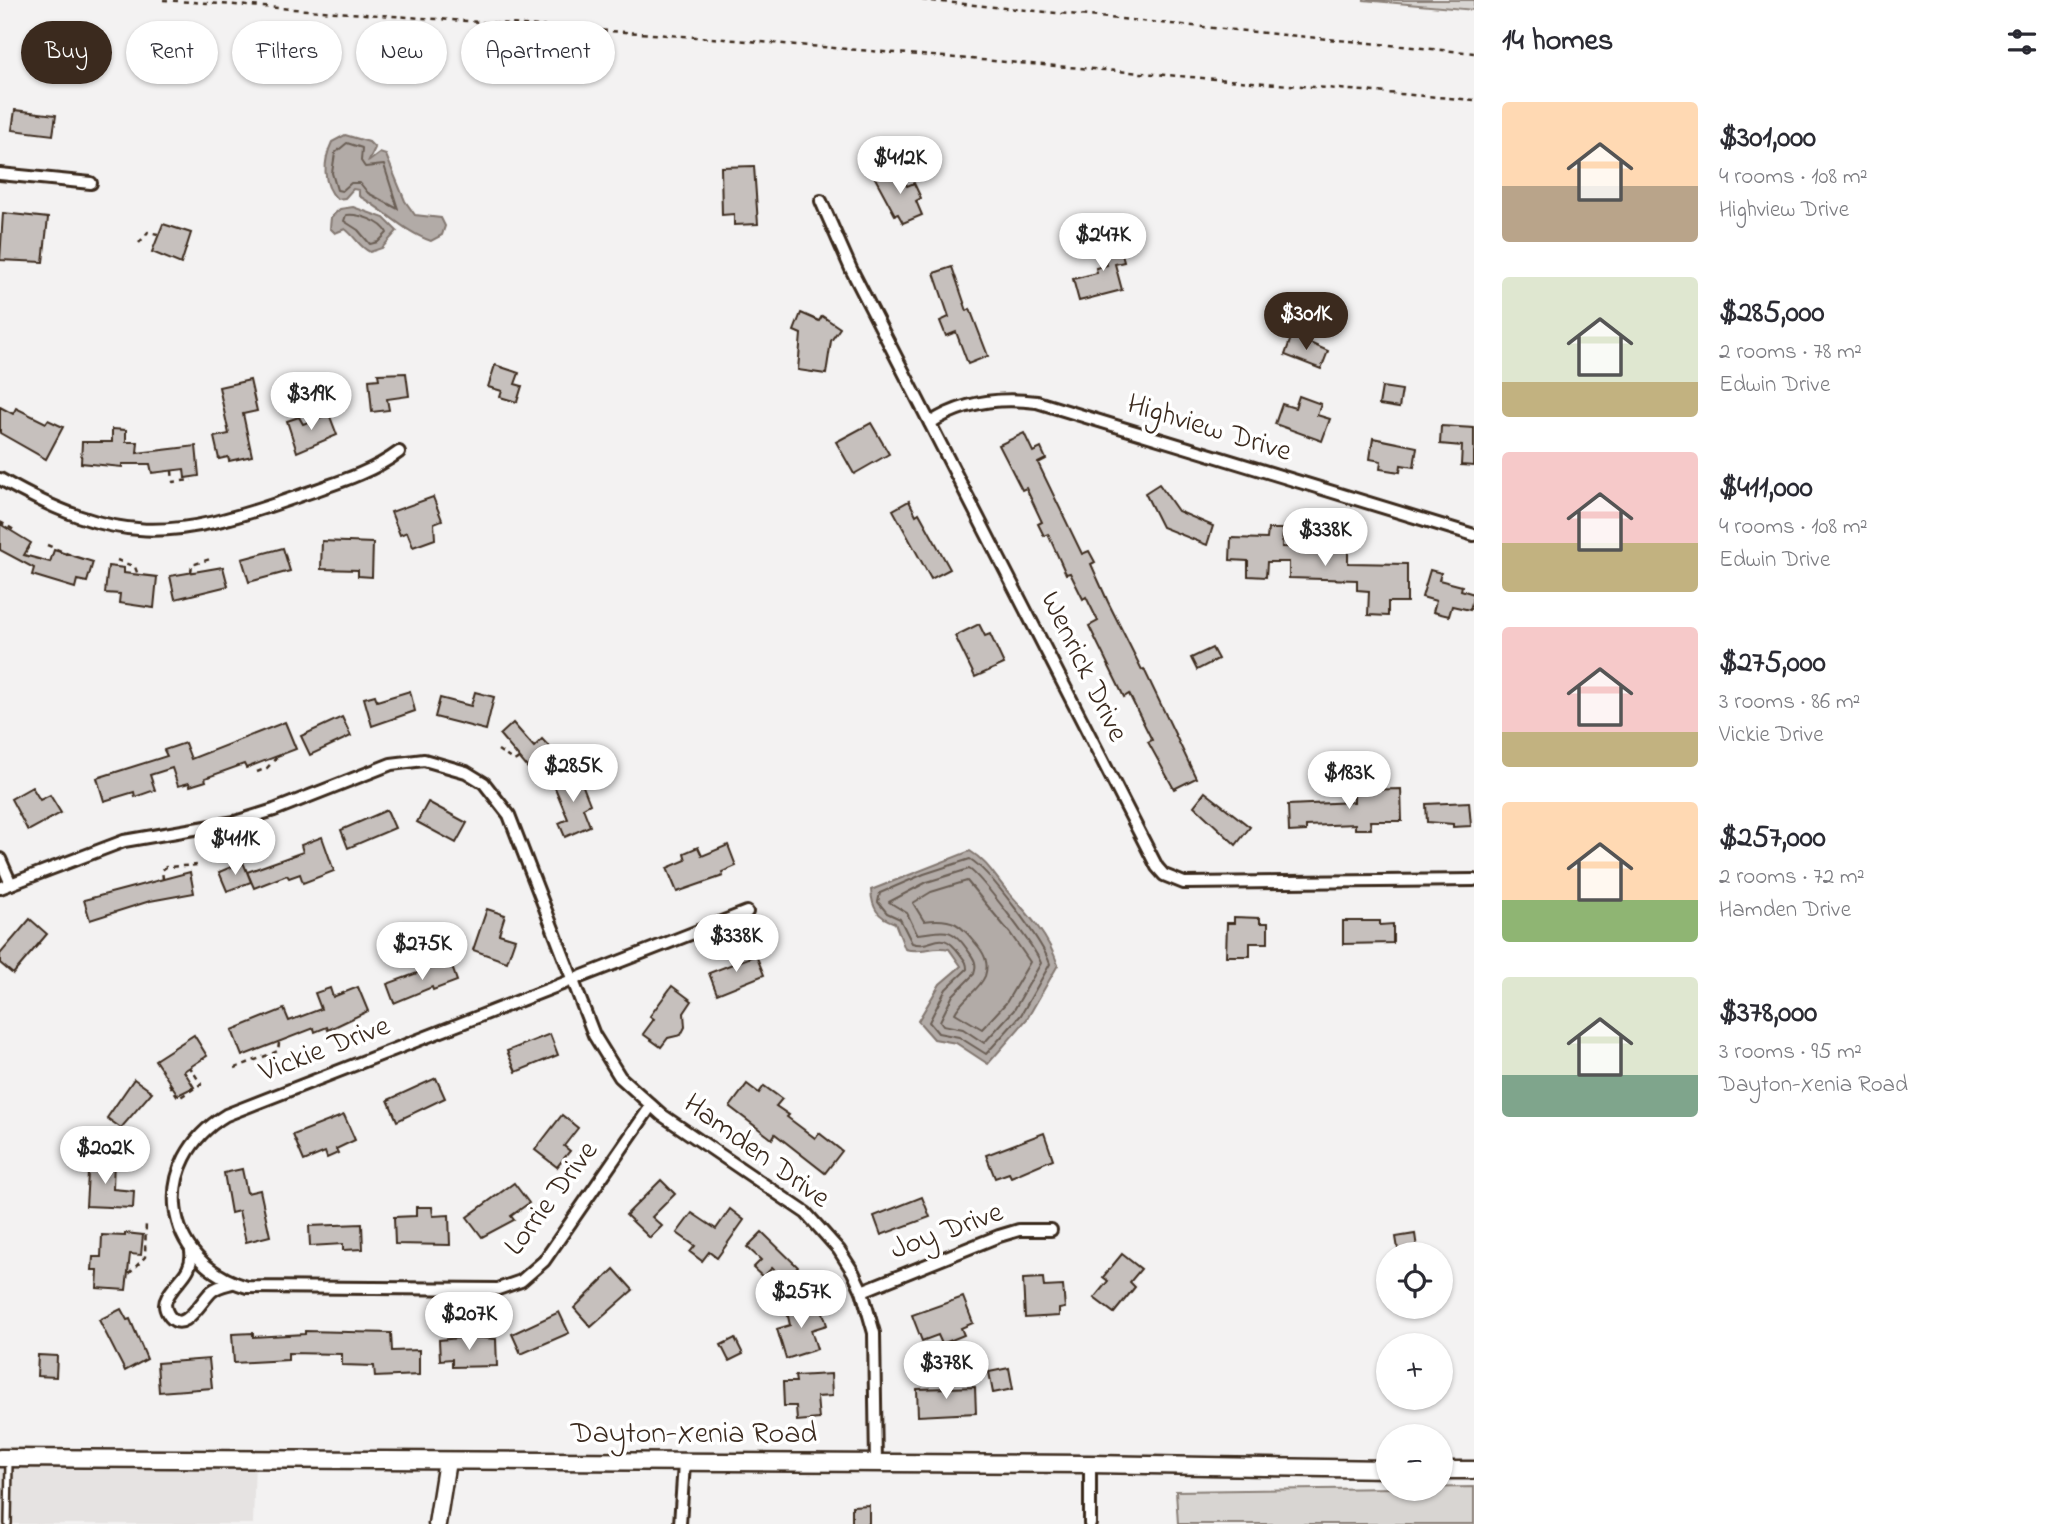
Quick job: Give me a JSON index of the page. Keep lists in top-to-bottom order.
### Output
{
  "streets": {
    "main road": ["Dayton-Xenia Road"],
    "street": [
      "Highview Drive",
      "Wenrick Drive",
      "Vickie Drive",
      "Hamden Drive",
      "Lorrie Drive",
      "Joy Drive"
    ]
  },
  "crossings": [
    ["Highview Drive", "Wenrick Drive"],
    ["Vickie Drive", "Hamden Drive"],
    ["Vickie Drive", "Lorrie Drive"],
    ["Hamden Drive", "Lorrie Drive"],
    ["Hamden Drive", "Joy Drive"],
    ["Hamden Drive", "Dayton-Xenia Road"]
  ],
  "page": {
    "heading": "14 homes",
    "chip": [
      "Buy",
      "Rent",
      "Filters",
      "New",
      "Apartment"
    ],
    "list": [
      {
        "name": "$301,000",
        "note": "4 rooms · 108 m² · Highview Drive"
      },
      {
        "name": "$285,000",
        "note": "2 rooms · 78 m² · Edwin Drive"
      },
      {
        "name": "$411,000",
        "note": "4 rooms · 108 m² · Edwin Drive"
      },
      {
        "name": "$275,000",
        "note": "3 rooms · 86 m² · Vickie Drive"
      },
      {
        "name": "$257,000",
        "note": "2 rooms · 72 m² · Hamden Drive"
      },
      {
        "name": "$378,000",
        "note": "3 rooms · 95 m² · Dayton-Xenia Road"
      }
    ],
    "price": [
      "$412K",
      "$247K",
      "$301K",
      "$319K",
      "$338K",
      "$285K",
      "$183K",
      "$411K",
      "$338K",
      "$275K",
      "$202K",
      "$257K",
      "$207K",
      "$378K"
    ],
    "map_buttons": ["+", "−"]
  }
}
